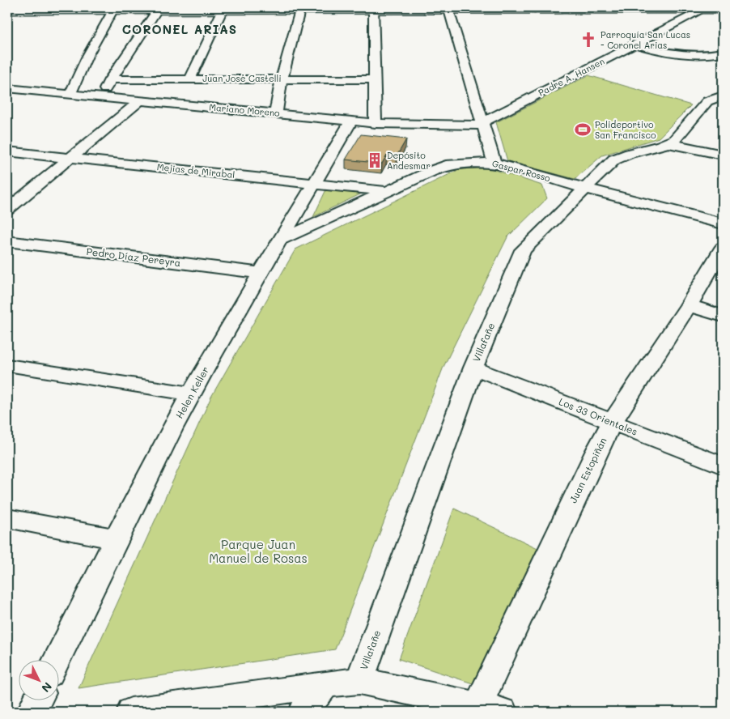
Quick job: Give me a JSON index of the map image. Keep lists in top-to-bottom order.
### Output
{
  "streets": {
    "street": [
      "Padre A. Hansen",
      "Juan José Castelli",
      "Mariano Moreno",
      "Mejias de Mirabal",
      "Gaspar Rosso",
      "Pedro Díaz Pereyra",
      "Villafañe",
      "Helen Keller",
      "Los 33 Orientales",
      "Juan Estopiñán"
    ]
  },
  "crossings": [
    ["Padre A. Hansen", "Mariano Moreno"],
    ["Mariano Moreno", "Helen Keller"],
    ["Mejias de Mirabal", "Gaspar Rosso"],
    ["Mejias de Mirabal", "Helen Keller"],
    ["Gaspar Rosso", "Villafañe"],
    ["Gaspar Rosso", "Helen Keller"],
    ["Pedro Díaz Pereyra", "Helen Keller"],
    ["Villafañe", "Los 33 Orientales"],
    ["Los 33 Orientales", "Juan Estopiñán"]
  ],
  "districts": ["CORONEL ARIAS"],
  "parks": ["Parque Juan Manuel de Rosas"],
  "places": {
    "church": ["Parroquía San Lucas - Coronel Arias"],
    "sports": ["Polideportivo San Francisco"],
    "building": ["Depósito Andesmar"]
  },
  "north": "bottom right"
}
